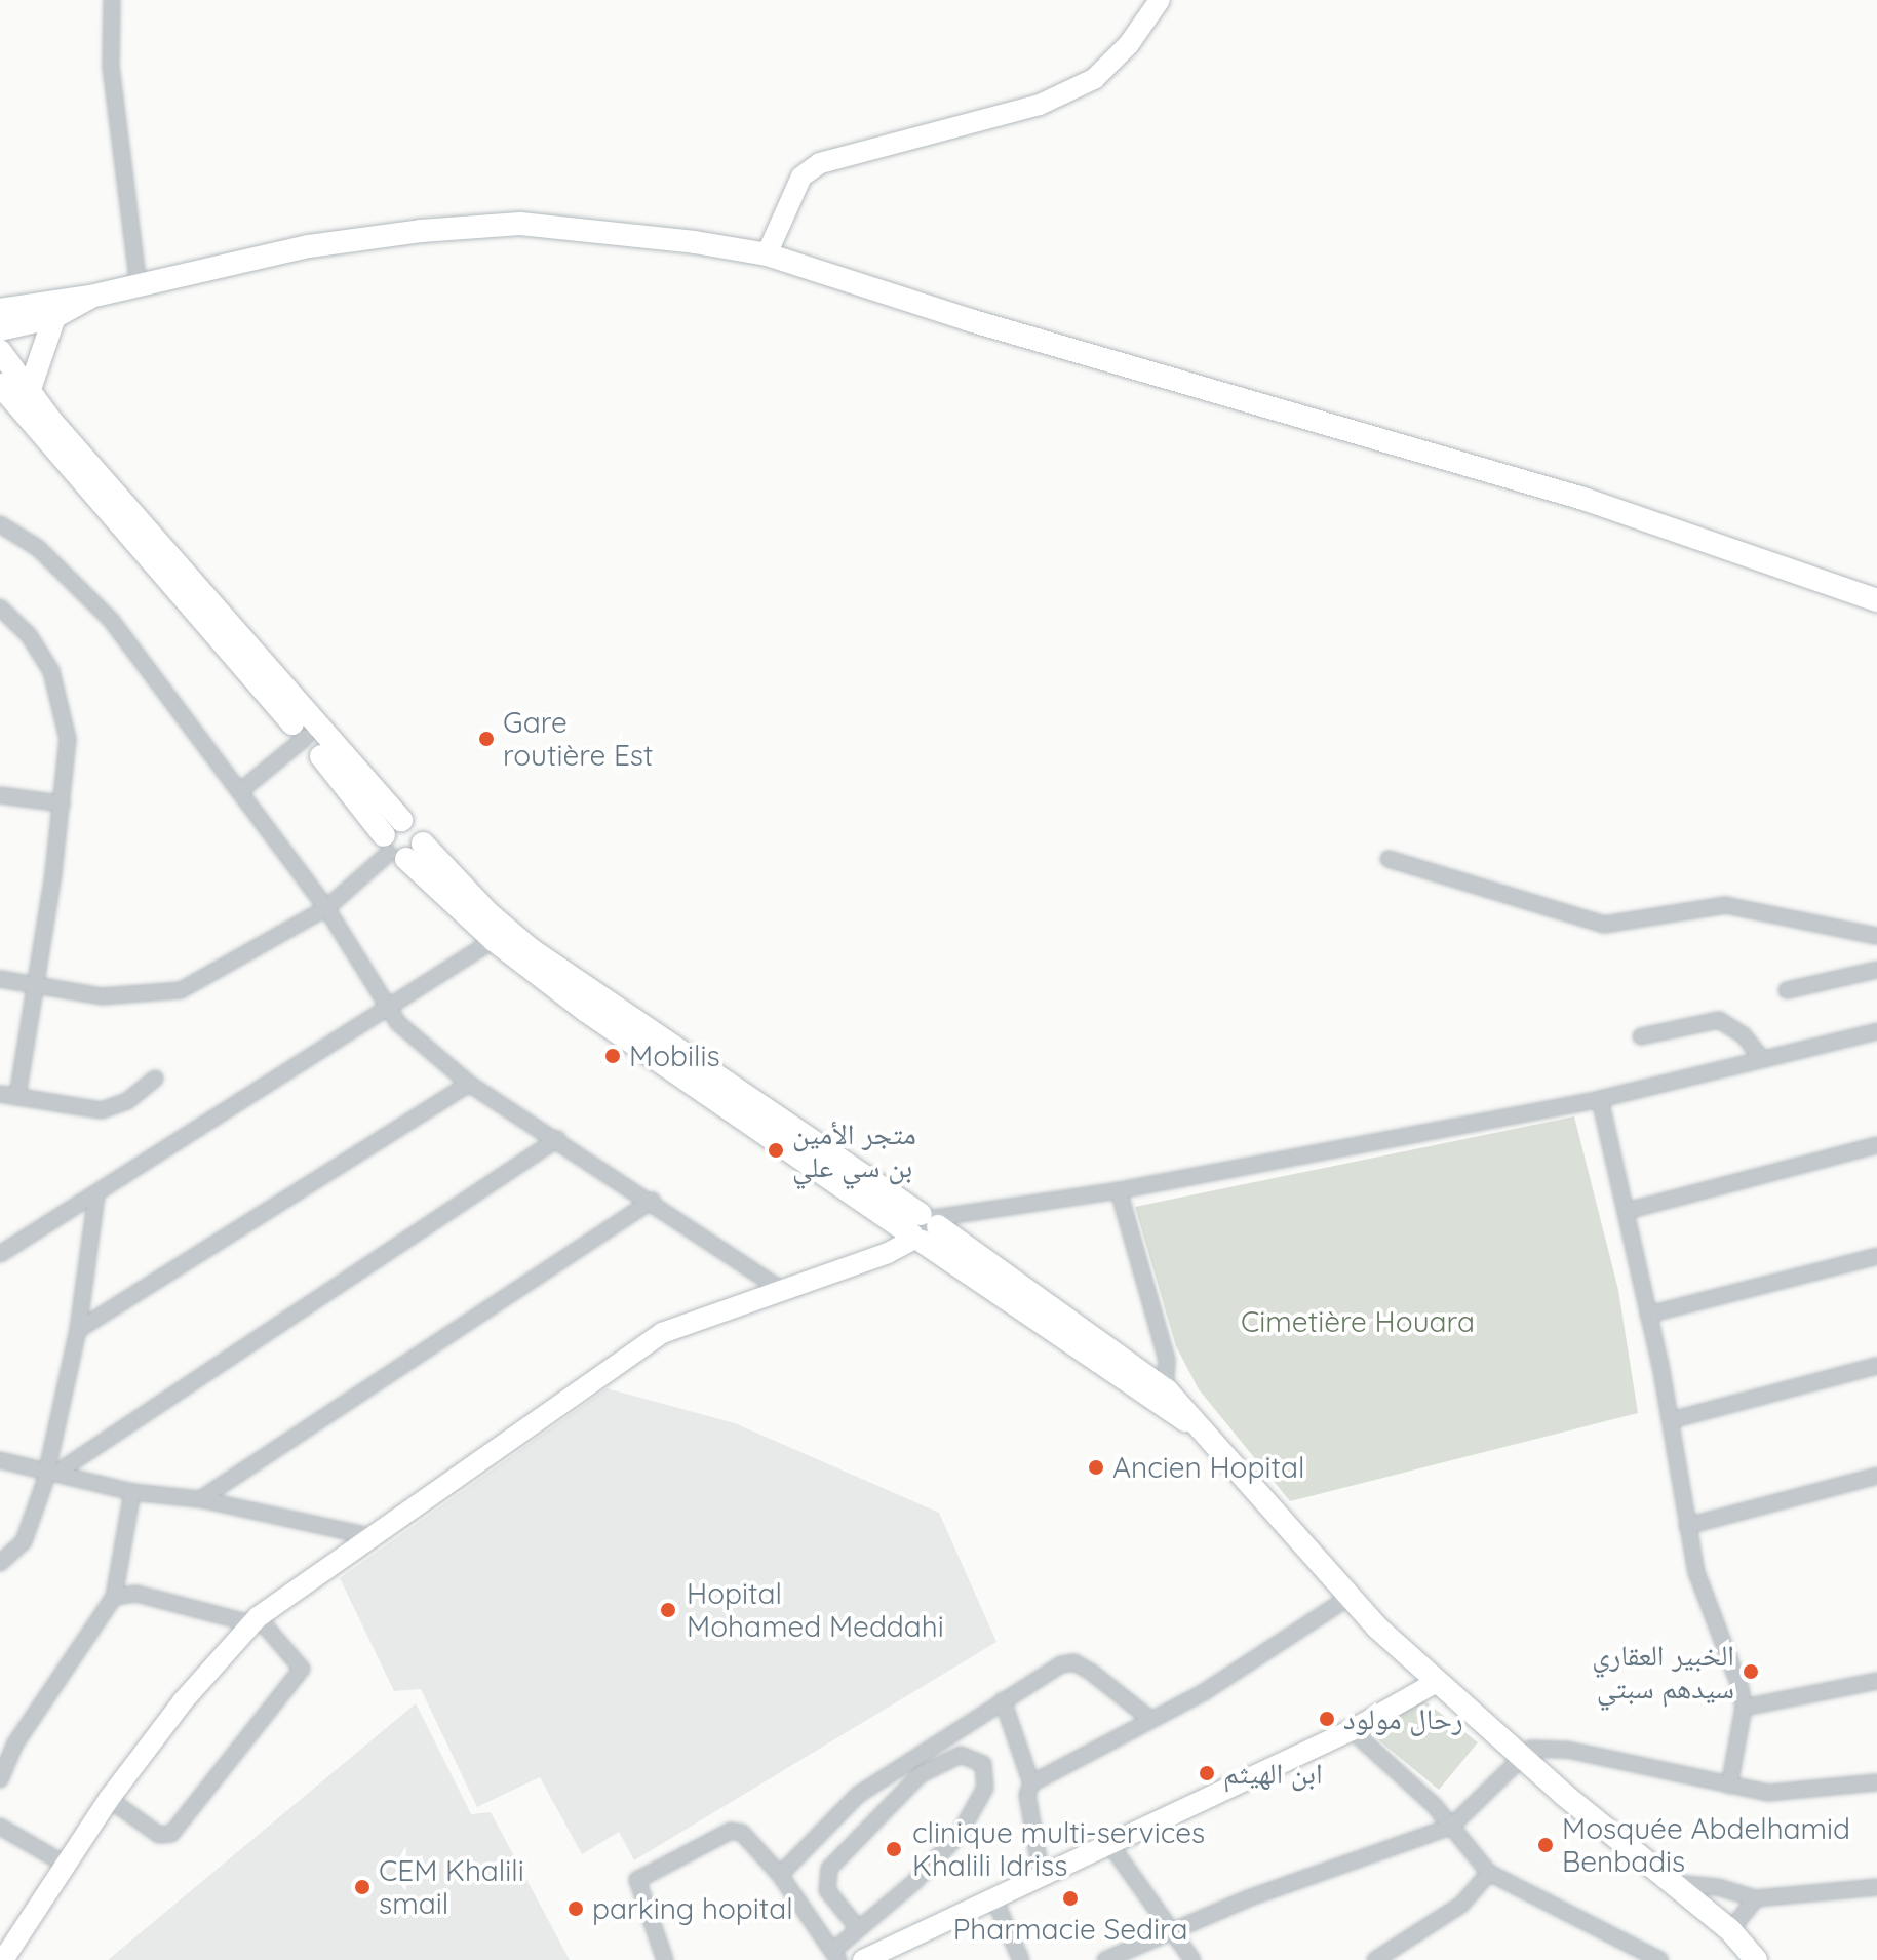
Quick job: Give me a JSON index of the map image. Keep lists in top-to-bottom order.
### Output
{
  "parks": ["Cimetière Houara"],
  "places": [
    "Gare routière Est",
    "Mobilis",
    "متجر الأمين بن سي علي",
    "Ancien Hopital",
    "Hopital Mohamed Meddahi",
    "الخبير العقاري سيدهم سبتي",
    "رحال مولود",
    "ابن الهيثم",
    "Mosquée Abdelhamid Benbadis",
    "clinique multi-services Khalili Idriss",
    "CEM Khalili smail",
    "Pharmacie Sedira",
    "parking hopital"
  ]
}
